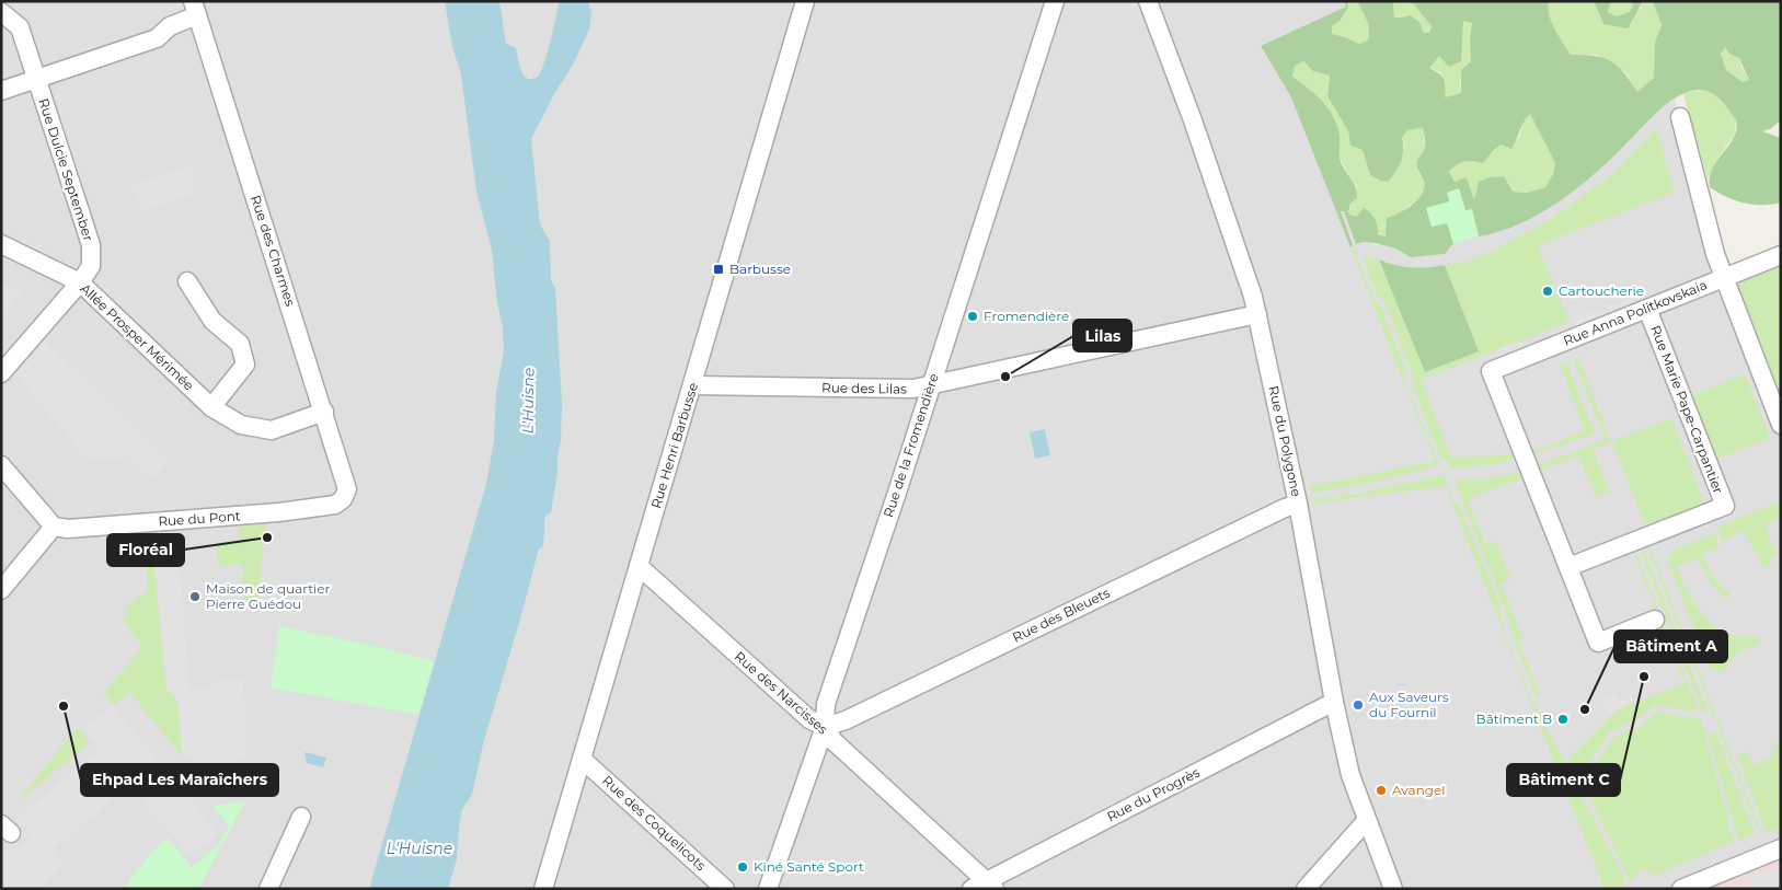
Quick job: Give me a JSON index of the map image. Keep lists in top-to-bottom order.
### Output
{
  "streets": {
    "street": [
      "Rue Dulcie September",
      "Rue des Charmes",
      "Rue Anna Politkovskaia",
      "Allée Prosper Mérimée",
      "Rue des Lilas",
      "Rue Marie Pape-Carpantier",
      "Rue du Polygone",
      "Rue Henri Barbusse",
      "Rue de la Fromendière",
      "Rue du Pont",
      "Rue des Bleuets",
      "Rue des Narcisses",
      "Rue du Progrès",
      "Rue des Coquelicots"
    ]
  },
  "crossings": [
    ["Rue Dulcie September", "Allée Prosper Mérimée"],
    ["Rue des Charmes", "Allée Prosper Mérimée"],
    ["Rue des Charmes", "Rue du Pont"],
    ["Rue Anna Politkovskaia", "Rue Marie Pape-Carpantier"],
    ["Rue des Lilas", "Rue du Polygone"],
    ["Rue des Lilas", "Rue Henri Barbusse"],
    ["Rue des Lilas", "Rue de la Fromendière"],
    ["Rue du Polygone", "Rue des Bleuets"],
    ["Rue du Polygone", "Rue du Progrès"],
    ["Rue Henri Barbusse", "Rue des Narcisses"],
    ["Rue Henri Barbusse", "Rue des Coquelicots"],
    ["Rue de la Fromendière", "Rue des Bleuets"],
    ["Rue de la Fromendière", "Rue des Narcisses"],
    ["Rue des Bleuets", "Rue des Narcisses"],
    ["Rue des Narcisses", "Rue du Progrès"]
  ],
  "water": ["L'Huisne"],
  "places": {
    "transit": ["Barbusse"],
    "other": [
      "Cartoucherie",
      "Fromendière",
      "Lilas",
      "Floréal",
      "Maison de quartier Pierre Guédou",
      "Bâtiment C",
      "Aux Saveurs du Fournil",
      "Ehpad Les Maraîchers",
      "Bâtiment A",
      "Bâtiment B",
      "Avangel",
      "Kiné Santé Sport"
    ]
  }
}
